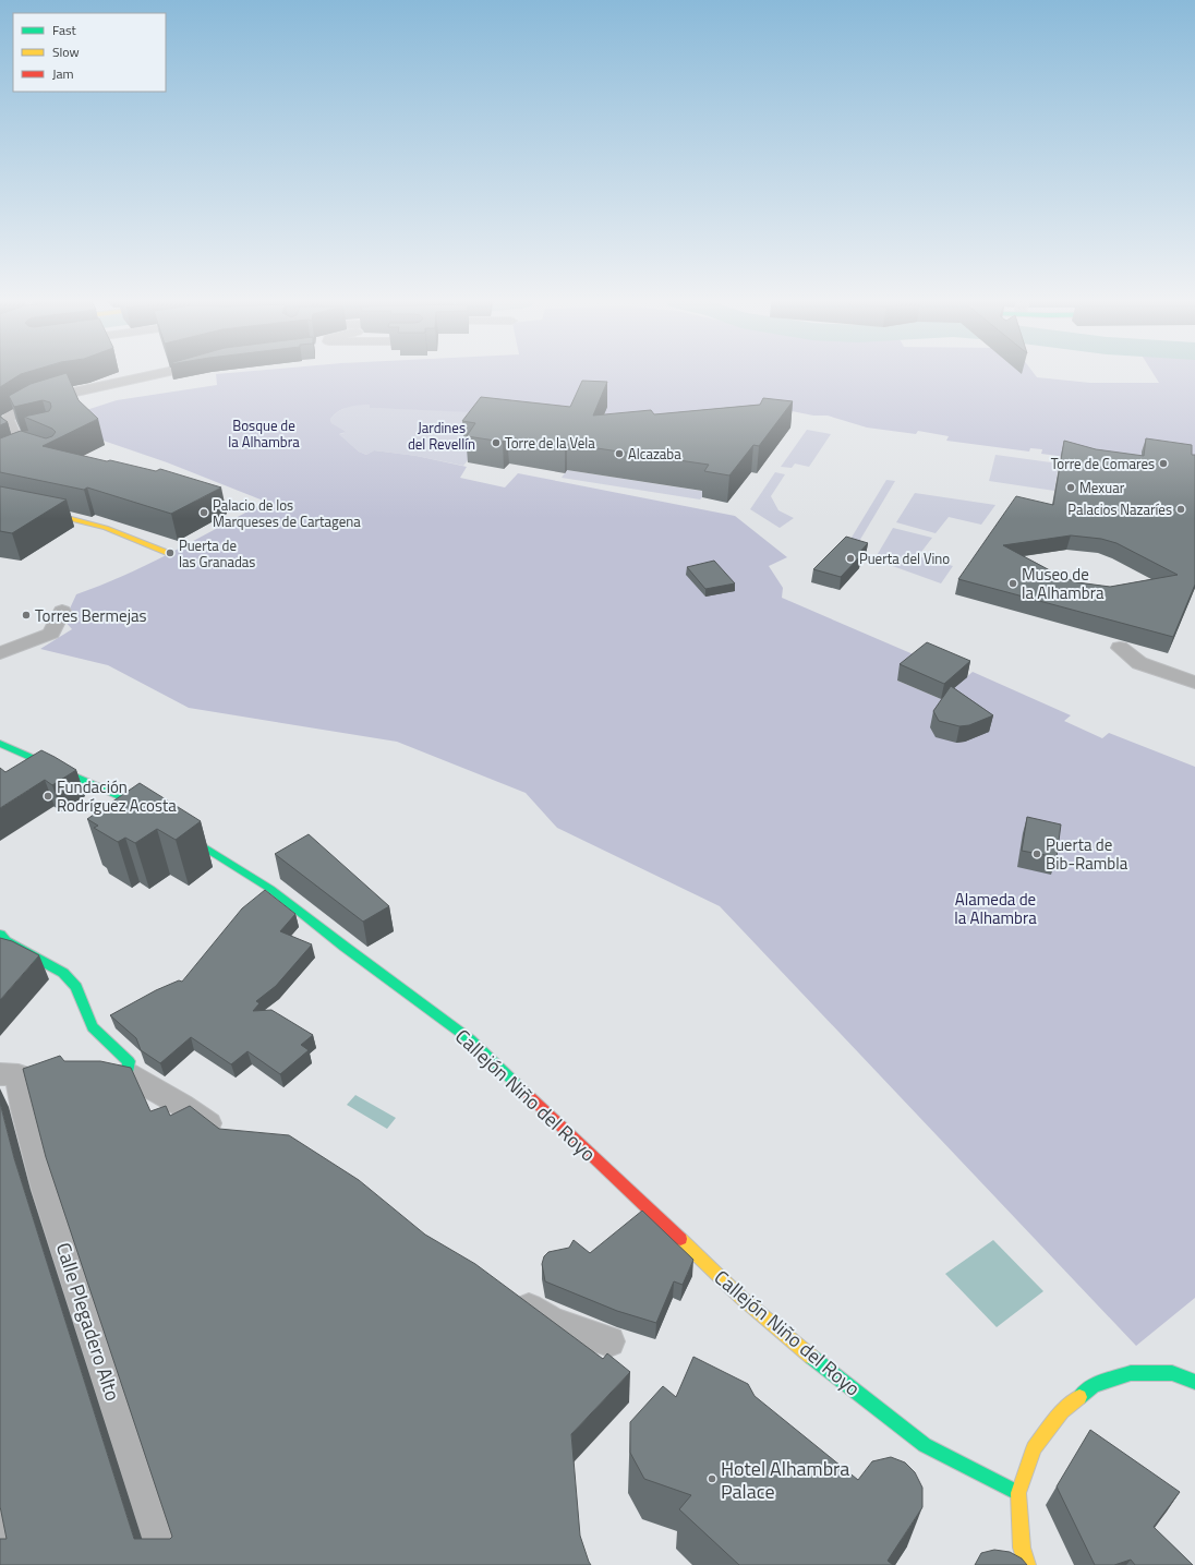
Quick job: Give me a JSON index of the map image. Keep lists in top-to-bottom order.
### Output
{
  "streets": {
    "street": ["Callejón Niño del Royo", "Calle Plegadero Alto"]
  },
  "parks": ["Bosque de la Alhambra", "Jardines del Revellín", "Alameda de la Alhambra"],
  "places": [
    "Torre de la Vela",
    "Alcazaba",
    "Torre de Comares",
    "Mexuar",
    "Palacios Nazaríes",
    "Palacio de los Marqueses de Cartagena",
    "Puerta de las Granadas",
    "Puerta del Vino",
    "Museo de la Alhambra",
    "Torres Bermejas",
    "Fundación Rodríguez Acosta",
    "Puerta de Bib-Rambla",
    "Hotel Alhambra Palace"
  ],
  "legend": ["Fast", "Slow", "Jam"]
}
